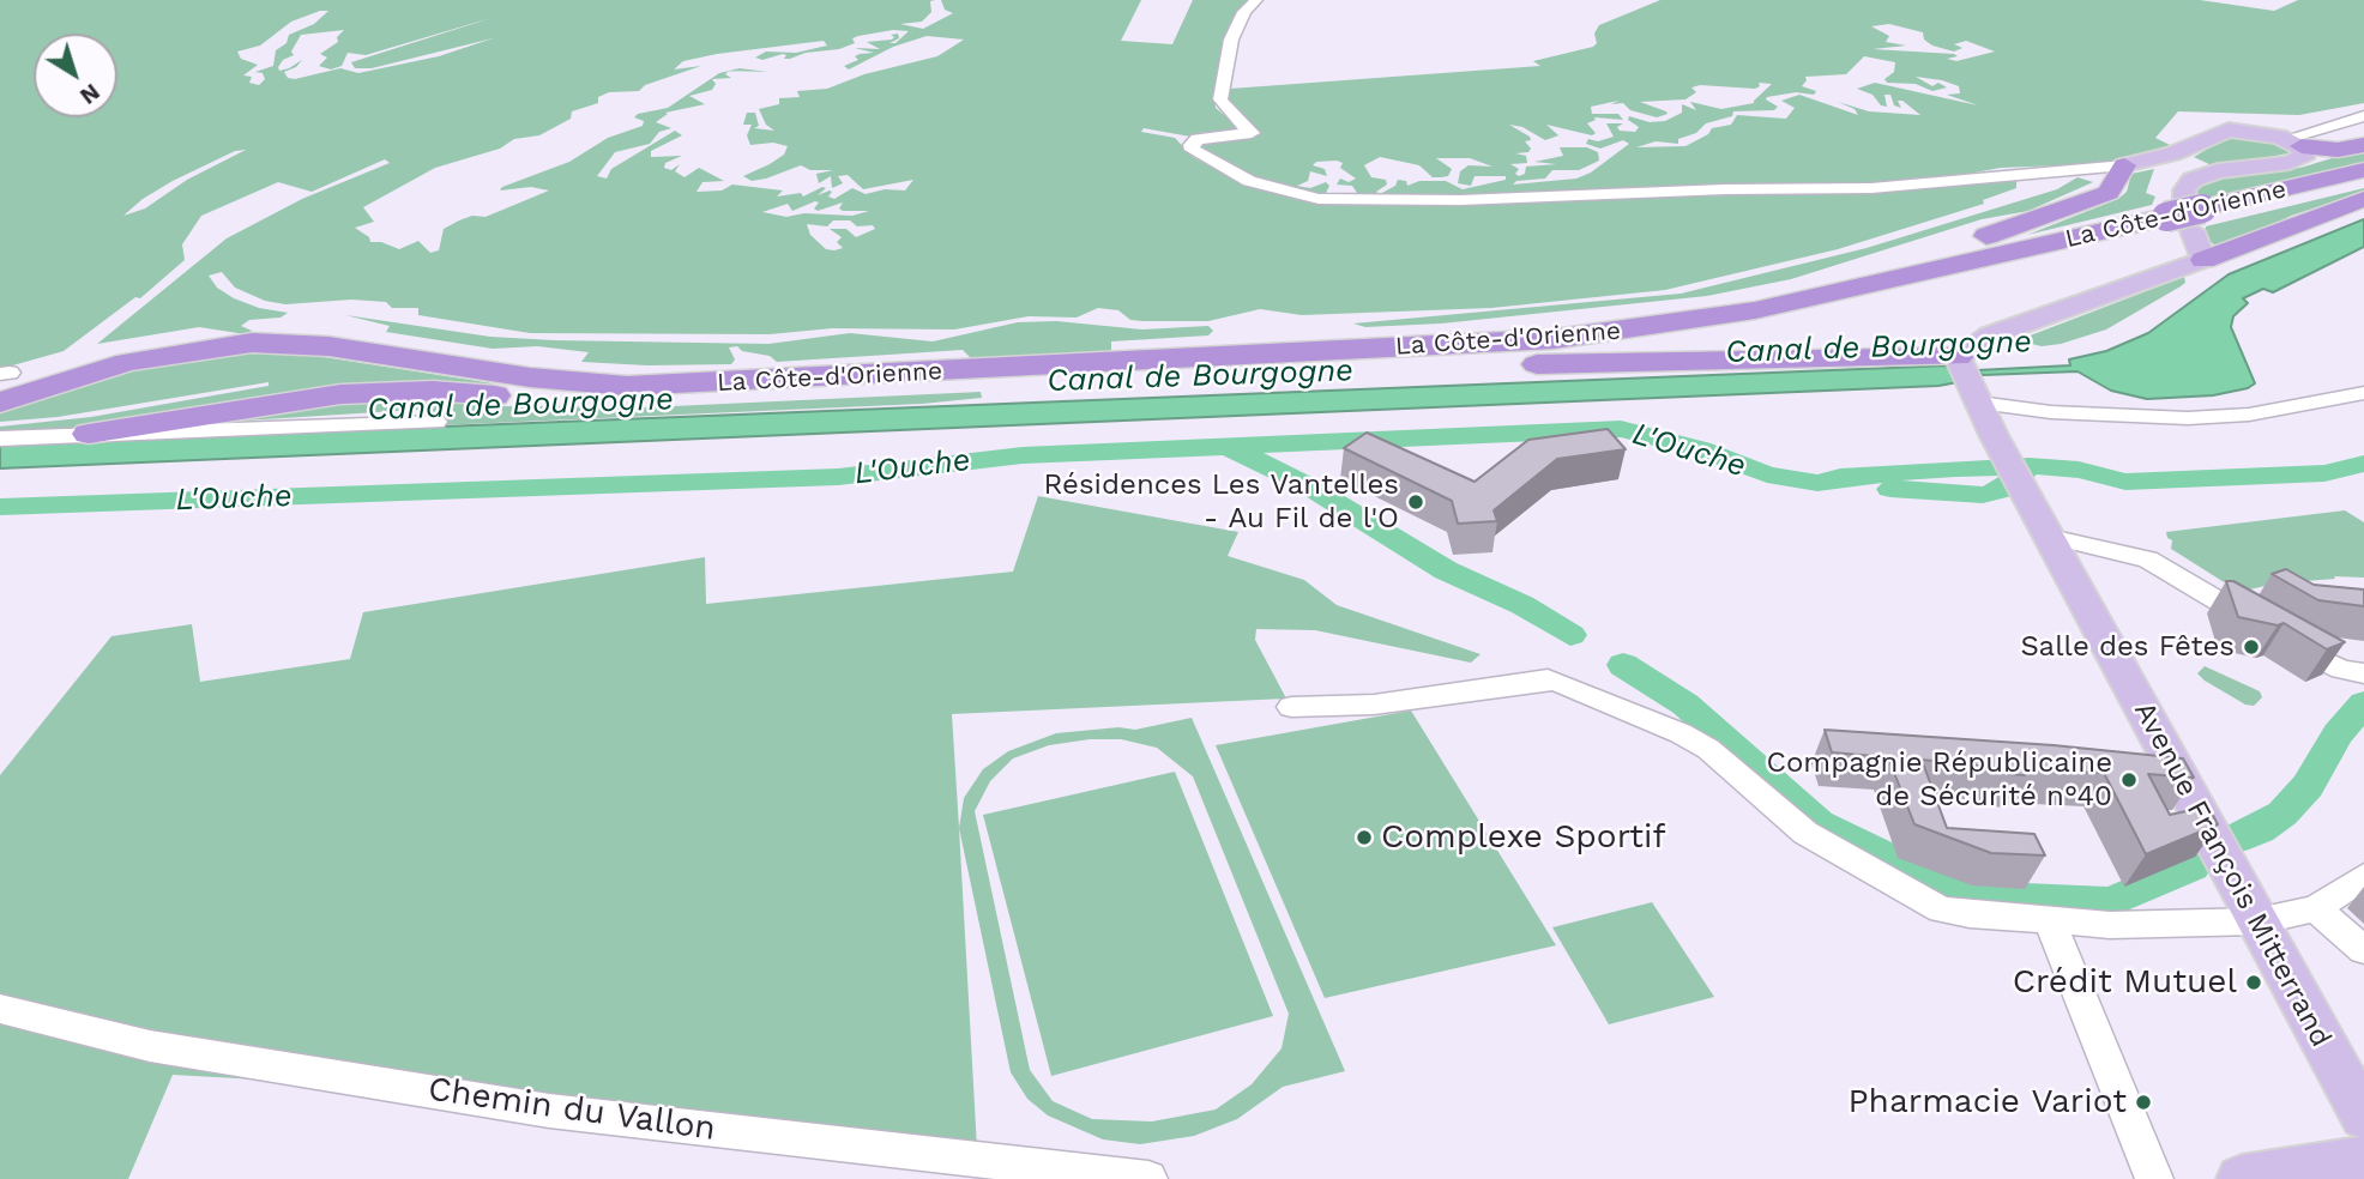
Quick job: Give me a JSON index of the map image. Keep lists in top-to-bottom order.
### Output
{
  "streets": {
    "highway": ["La Côte-d'Orienne"],
    "main road": ["Avenue François Mitterrand"],
    "street": ["Chemin du Vallon"]
  },
  "water": ["Canal de Bourgogne", "L'Ouche"],
  "places": [
    "Résidences Les Vantelles - Au Fil de l'O",
    "Salle des Fêtes",
    "Compagnie Républicaine de Sécurité n°40",
    "Complexe Sportif",
    "Crédit Mutuel",
    "Pharmacie Variot"
  ],
  "north": "bottom right"
}
